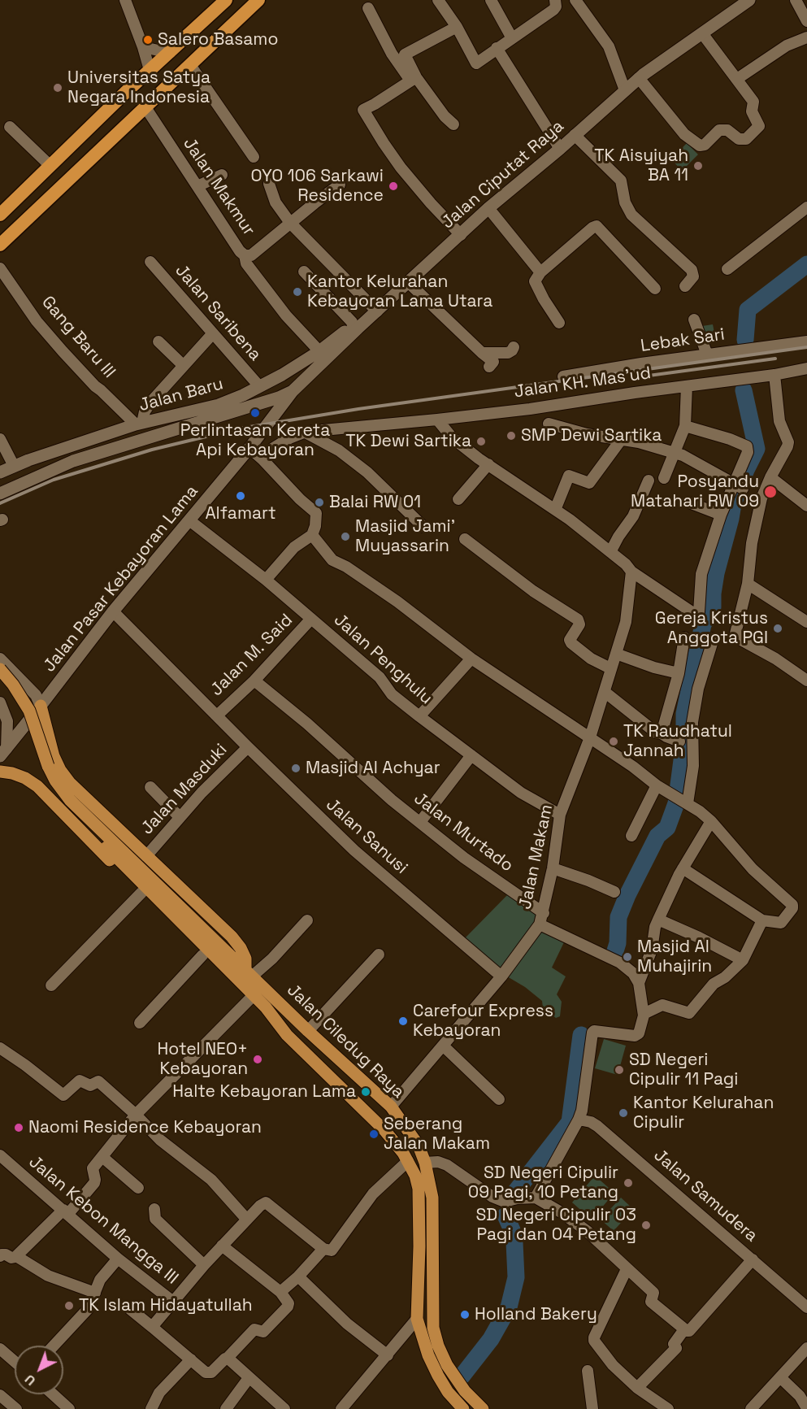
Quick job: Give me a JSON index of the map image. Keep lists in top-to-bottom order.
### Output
{
  "streets": {
    "main road": [
      "Jalan Ciputat Raya",
      "Jalan Baru",
      "Jalan Pasar Kebayoran Lama",
      "Jalan Ciledug Raya"
    ],
    "street": [
      "Jalan Makmur",
      "Jalan Saribena",
      "Gang Baru III",
      "Lebak Sari",
      "Jalan KH. Mas'ud",
      "Jalan M. Said",
      "Jalan Penghulu",
      "Jalan Masduki",
      "Jalan Murtado",
      "Jalan Sanusi",
      "Jalan Makam",
      "Jalan Samudera",
      "Jalan Kebon Mangga III"
    ]
  },
  "crossings": [
    ["Jalan Ciputat Raya", "Jalan Baru"],
    ["Jalan Ciputat Raya", "Jalan Pasar Kebayoran Lama"],
    ["Jalan Saribena", "Jalan Baru"],
    ["Gang Baru III", "Jalan Baru"],
    ["Jalan Baru", "Jalan Pasar Kebayoran Lama"],
    ["Jalan Pasar Kebayoran Lama", "Jalan Penghulu"],
    ["Jalan Pasar Kebayoran Lama", "Jalan Sanusi"],
    ["Jalan M. Said", "Jalan Penghulu"],
    ["Jalan M. Said", "Jalan Murtado"],
    ["Jalan M. Said", "Jalan Sanusi"],
    ["Jalan Penghulu", "Jalan Makam"],
    ["Jalan Masduki", "Jalan Sanusi"],
    ["Jalan Murtado", "Jalan Makam"],
    ["Jalan Sanusi", "Jalan Makam"],
    ["Jalan Makam", "Jalan Ciledug Raya"]
  ],
  "places": [
    "Salero Basamo",
    "Universitas Satya Negara Indonesia",
    "TK Aisyiyah BA 11",
    "OYO 106 Sarkawi Residence",
    "Kantor Kelurahan Kebayoran Lama Utara",
    "Perlintasan Kereta Api Kebayoran",
    "SMP Dewi Sartika",
    "TK Dewi Sartika",
    "Posyandu Matahari RW 09",
    "Alfamart",
    "Balai RW 01",
    "Masjid Jami' Muyassarin",
    "Gereja Kristus Anggota PGI",
    "TK Raudhatul Jannah",
    "Masjid Al Achyar",
    "Masjid Al Muhajirin",
    "Carefour Express Kebayoran",
    "Hotel NEO+ Kebayoran",
    "SD Negeri Cipulir 11 Pagi",
    "Halte Kebayoran Lama",
    "Kantor Kelurahan Cipulir",
    "Naomi Residence Kebayoran",
    "Seberang Jalan Makam",
    "SD Negeri Cipulir 09 Pagi, 10 Petang",
    "SD Negeri Cipulir 03 Pagi dan 04 Petang",
    "TK Islam Hidayatullah",
    "Holland Bakery"
  ],
  "north": "bottom left"
}
